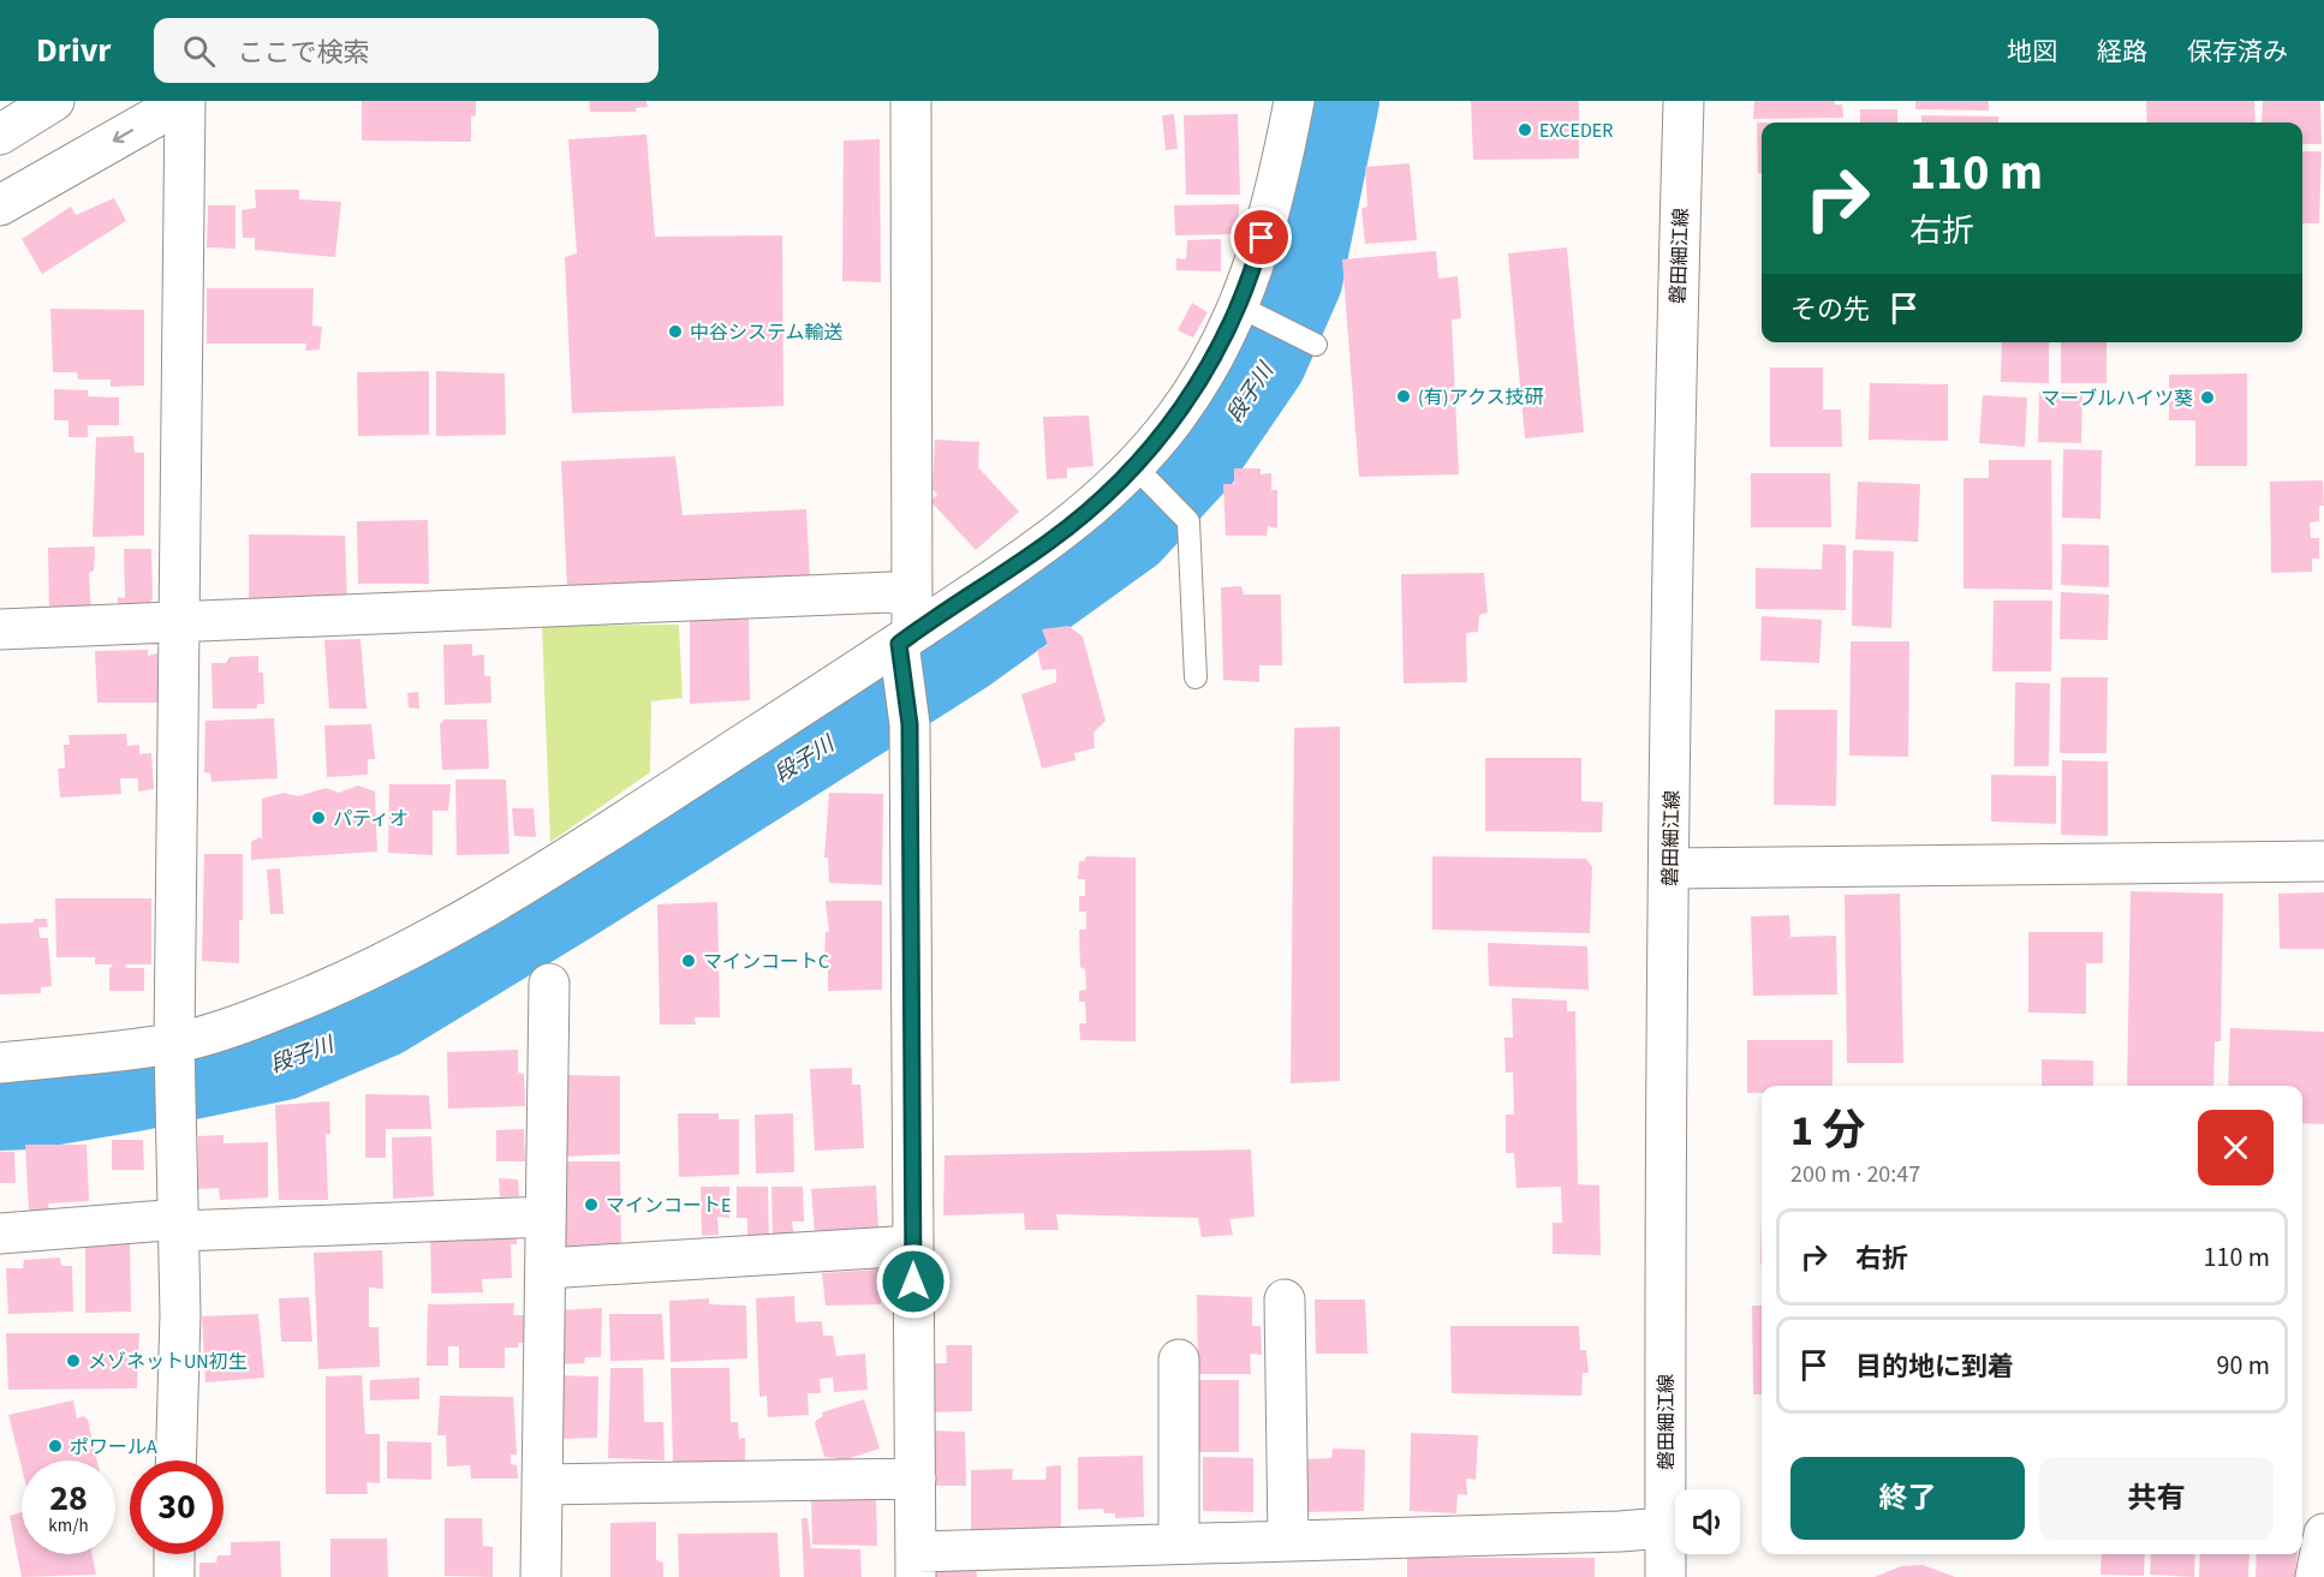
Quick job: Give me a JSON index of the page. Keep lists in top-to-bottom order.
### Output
{
  "streets": {
    "main road": ["磐田細江線"]
  },
  "water": ["段子川"],
  "places": [
    "EXCEDER",
    "中谷システム輸送",
    "(有)アクス技研",
    "マーブルハイツ葵",
    "パティオ",
    "マインコートC",
    "マインコートE",
    "メゾネットUN初生",
    "ポワールA"
  ],
  "page": {
    "header": "Drivr",
    "search": "ここで検索",
    "nav": ["地図", "経路", "保存済み"],
    "turn": ["110 m", "右折"],
    "then": "その先",
    "heading": ["1 分", "200 m · 20:47"],
    "list": [
      {
        "name": "右折",
        "value": "110 m"
      },
      {
        "name": "目的地に到着",
        "value": "90 m"
      }
    ],
    "buttons": ["終了", "共有"],
    "speed": "28 km/h",
    "limit": "30"
  }
}
